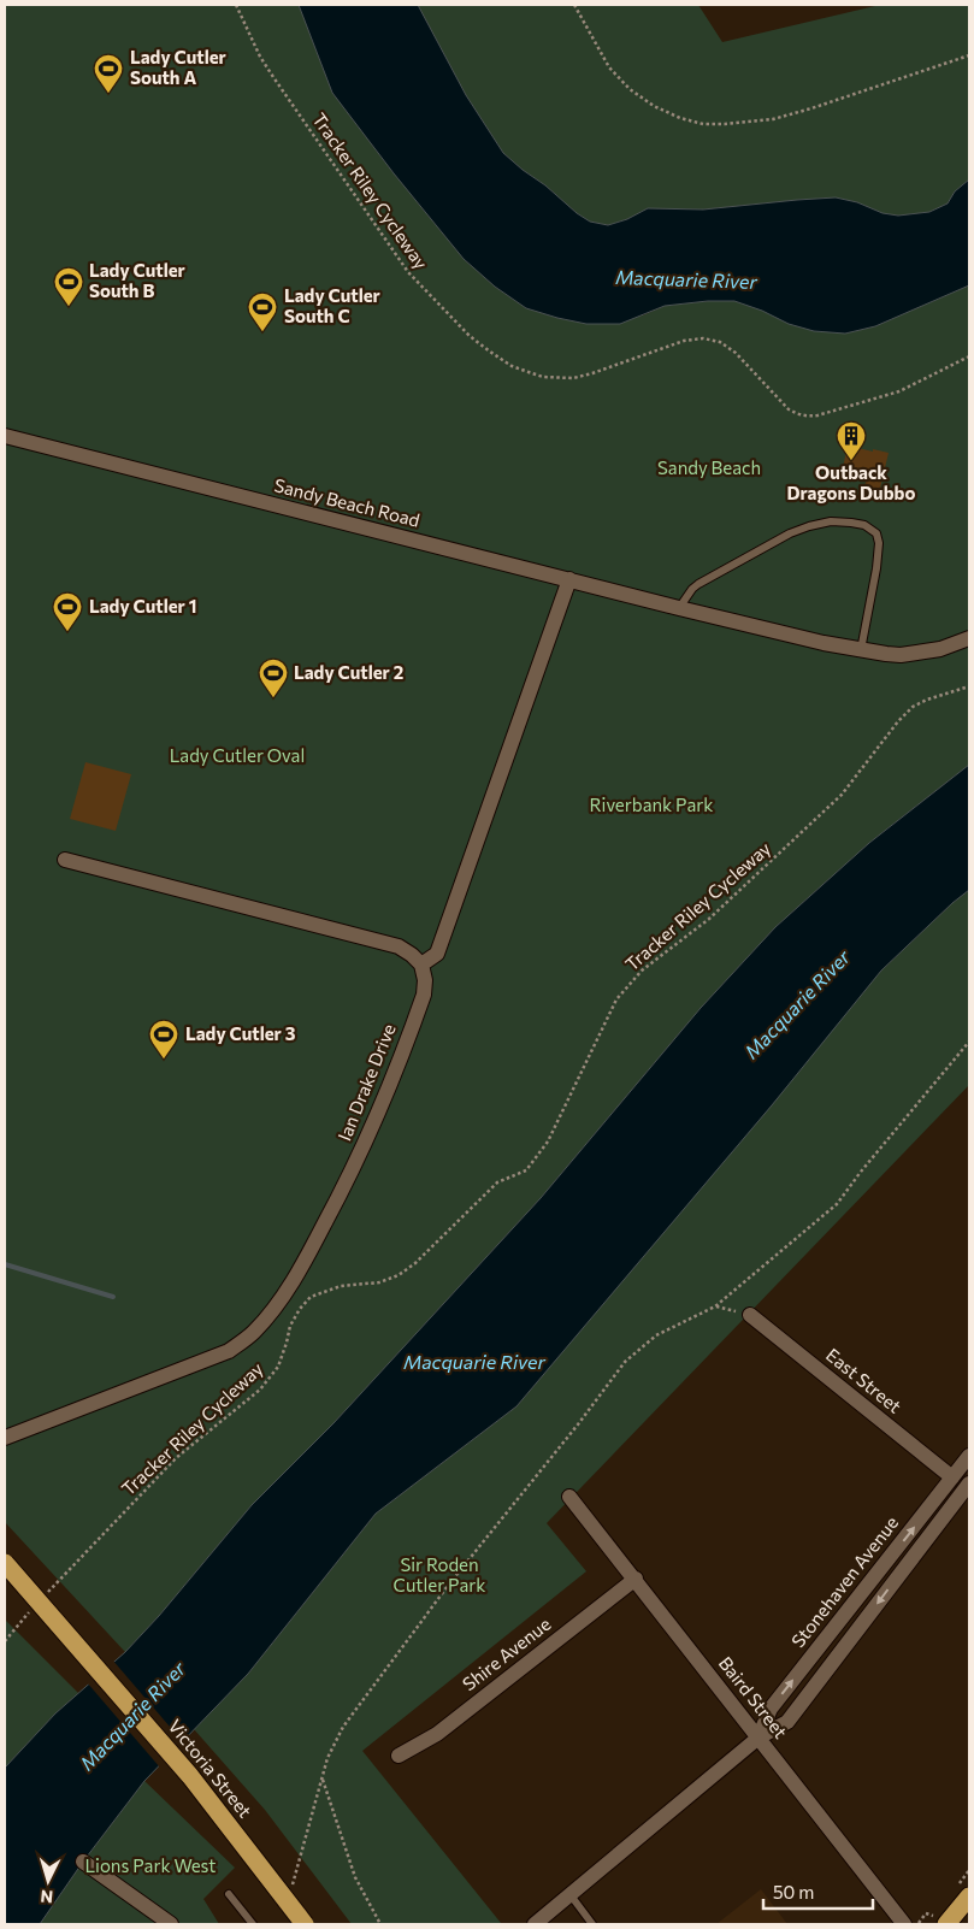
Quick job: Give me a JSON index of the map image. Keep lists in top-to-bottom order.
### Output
{
  "streets": {
    "highway": ["Victoria Street"],
    "street": [
      "Sandy Beach Road",
      "Ian Drake Drive",
      "East Street",
      "Stonehaven Avenue",
      "Shire Avenue",
      "Baird Street"
    ],
    "path": ["Tracker Riley Cycleway"]
  },
  "crossings": [
    ["East Street", "Stonehaven Avenue"],
    ["Stonehaven Avenue", "Baird Street"],
    ["Shire Avenue", "Baird Street"]
  ],
  "water": ["Macquarie River"],
  "parks": [
    "Sandy Beach",
    "Lady Cutler Oval",
    "Riverbank Park",
    "Sir Roden Cutler Park",
    "Lions Park West"
  ],
  "places": {
    "sports": [
      "Lady Cutler South A",
      "Lady Cutler South B",
      "Lady Cutler South C",
      "Lady Cutler 1",
      "Lady Cutler 2",
      "Lady Cutler 3"
    ],
    "building": ["Outback Dragons Dubbo"]
  },
  "scale_bar": "50 m",
  "north": "bottom"
}
